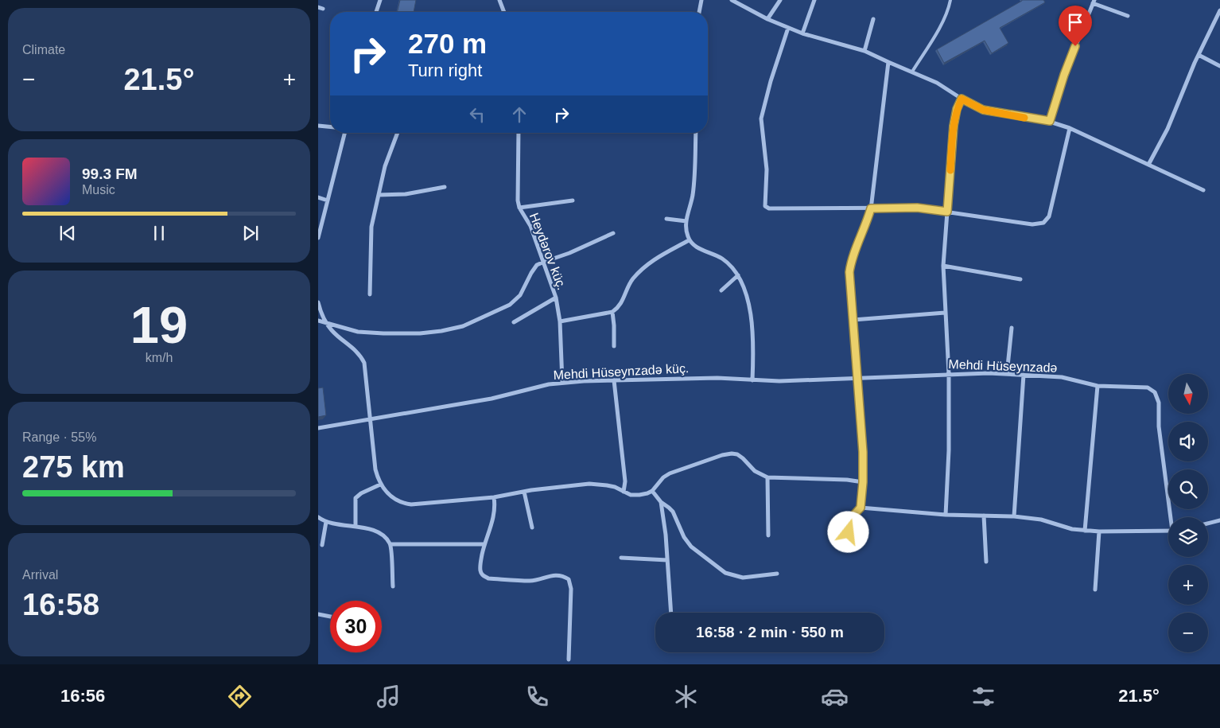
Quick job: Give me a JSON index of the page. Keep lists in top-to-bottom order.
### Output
{
  "streets": {
    "street": ["Heydərov küç.", "Mehdi Hüseynzadə", "Mehdi Hüseynzadə küç."]
  },
  "crossings": [
    ["Heydərov küç.", "Mehdi Hüseynzadə küç."],
    ["Mehdi Hüseynzadə", "Mehdi Hüseynzadə küç."]
  ],
  "north": "bottom",
  "page": {
    "tile": [
      "Climate",
      ["19", "km/h"],
      ["Range · 55%", "275 km"],
      ["Arrival", "16:58"]
    ],
    "turn": ["270 m", "Turn right"],
    "heat": ["−", "21.5°", "+"],
    "song": ["99.3 FM", "Music"],
    "map_buttons": ["+", "−"],
    "limit": "30",
    "trip": "16:58 · 2 min · 550 m",
    "tabs": ["16:56", "21.5°"]
  }
}
